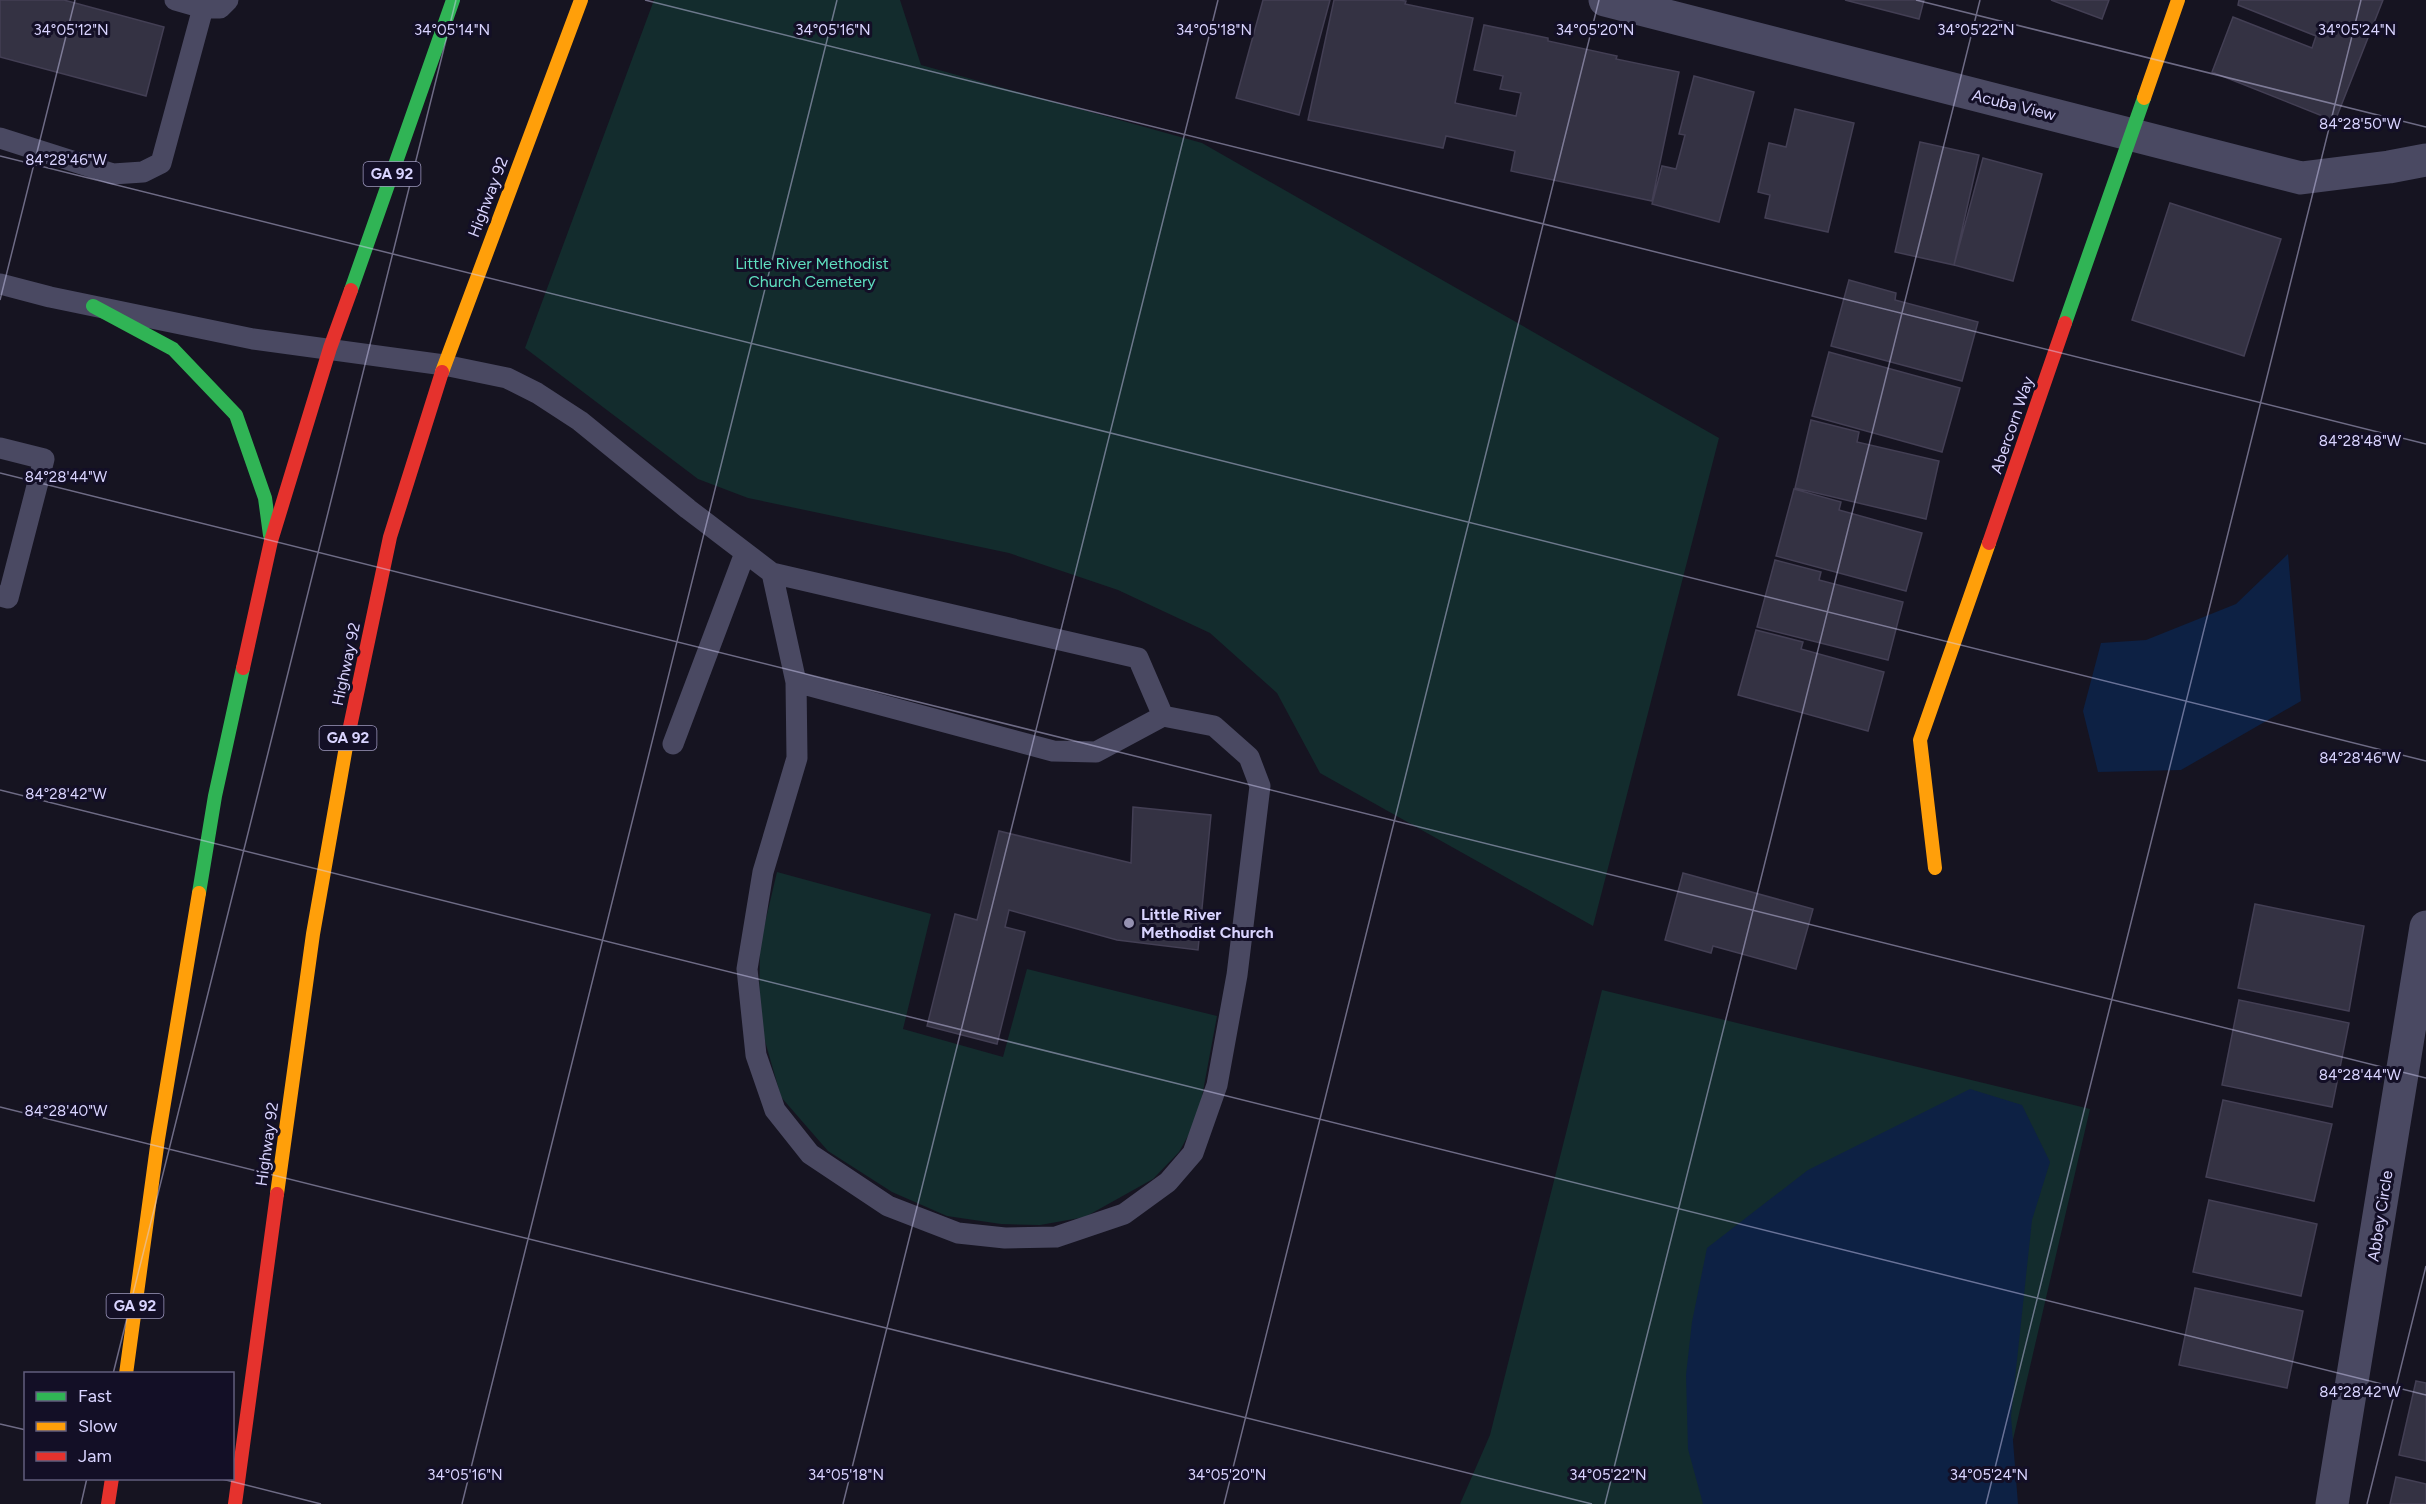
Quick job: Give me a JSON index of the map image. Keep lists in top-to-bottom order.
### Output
{
  "streets": {
    "main road": ["GA 92", "Highway 92", "Abercorn Way"],
    "street": ["Acuba View", "Abbey Circle"]
  },
  "crossings": [
    ["Acuba View", "Abercorn Way"]
  ],
  "parks": ["Little River Methodist Church Cemetery"],
  "places": ["Little River Methodist Church"],
  "legend": ["Fast", "Slow", "Jam"],
  "coordinates": [
    "34°05'12\"N",
    "34°05'14\"N",
    "34°05'16\"N",
    "34°05'18\"N",
    "34°05'20\"N",
    "34°05'22\"N",
    "34°05'24\"N",
    "84°28'50\"W",
    "84°28'46\"W",
    "84°28'48\"W",
    "84°28'44\"W",
    "84°28'42\"W",
    "84°28'40\"W"
  ]
}
